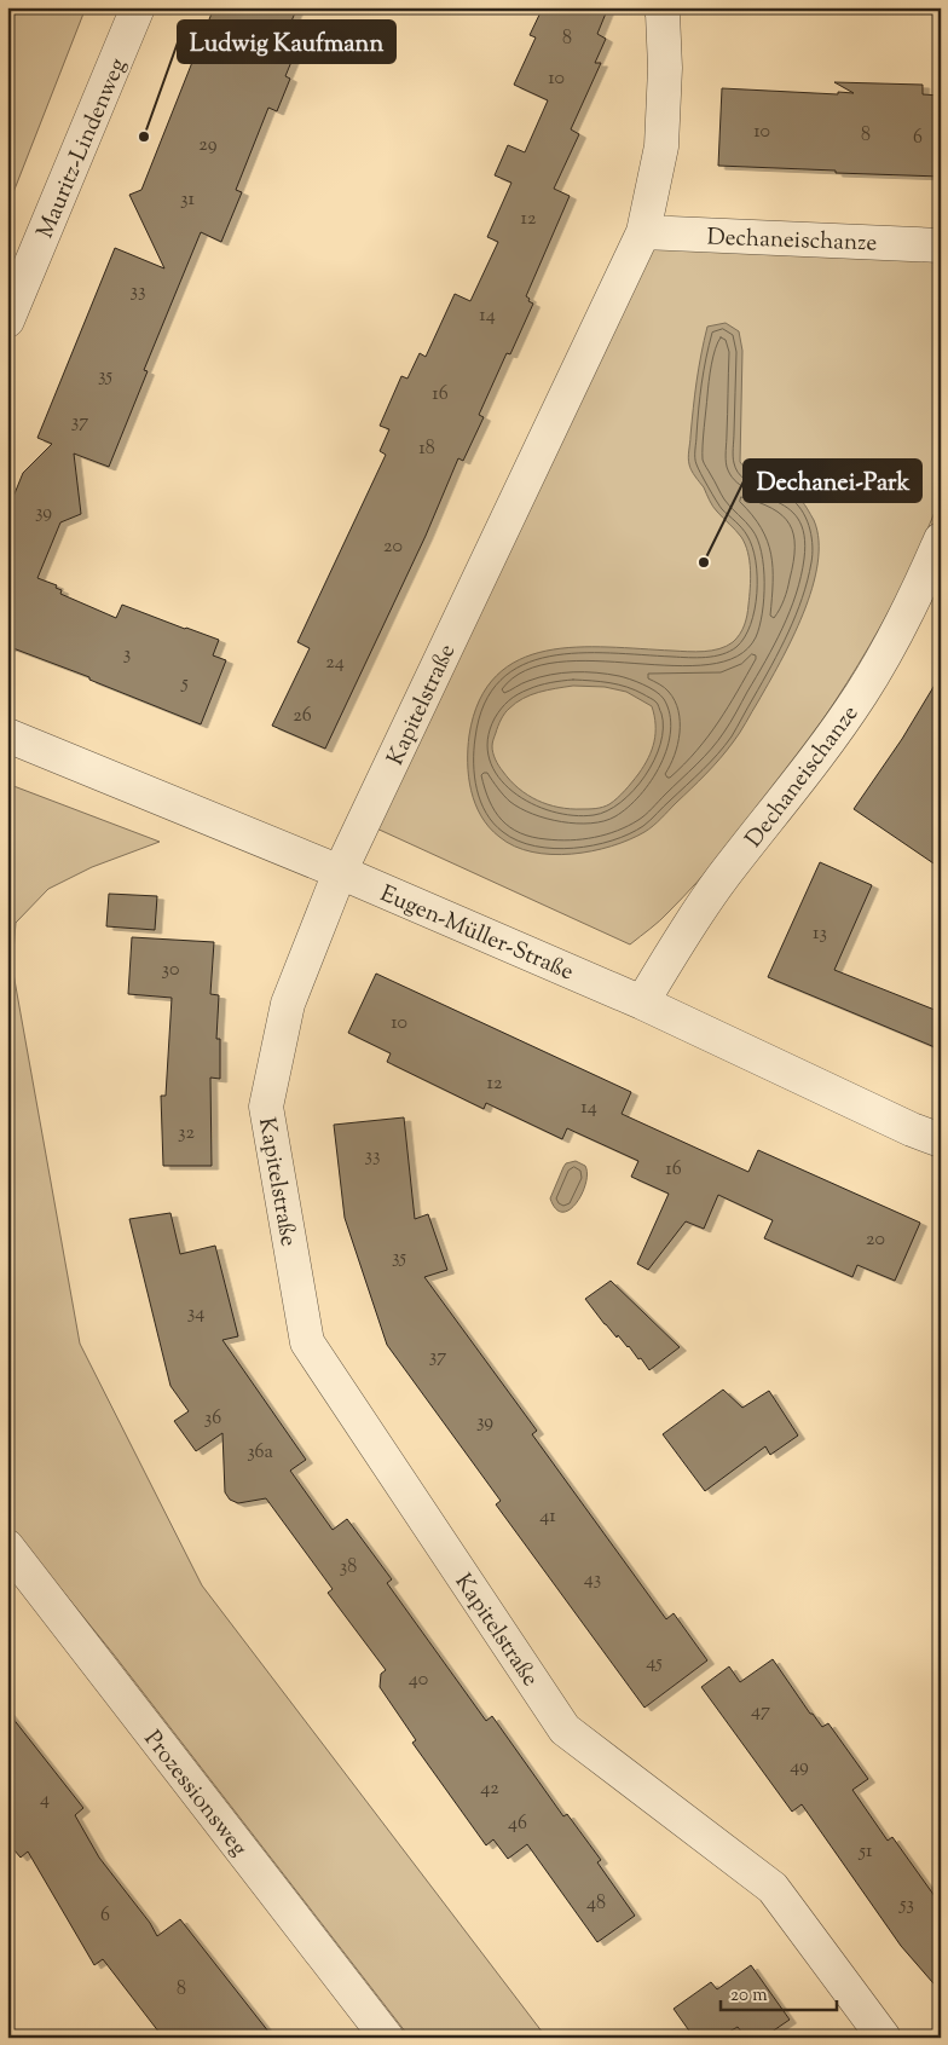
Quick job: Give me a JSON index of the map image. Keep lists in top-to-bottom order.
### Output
{
  "streets": {
    "street": [
      "Mauritz-Lindenweg",
      "Dechaneischanze",
      "Kapitelstraße",
      "Eugen-Müller-Straße",
      "Prozessionsweg"
    ]
  },
  "crossings": [
    ["Dechaneischanze", "Kapitelstraße"],
    ["Dechaneischanze", "Eugen-Müller-Straße"],
    ["Kapitelstraße", "Eugen-Müller-Straße"]
  ],
  "places": ["Ludwig Kaufmann", "Dechanei-Park"],
  "house_numbers": [
    "8",
    "10",
    "10",
    "8",
    "6",
    "29",
    "31",
    "12",
    "33",
    "14",
    "35",
    "16",
    "37",
    "18",
    "39",
    "20",
    "3",
    "24",
    "5",
    "26",
    "13",
    "30",
    "10",
    "12",
    "14",
    "32",
    "33",
    "16",
    "20",
    "35",
    "34",
    "37",
    "36",
    "39",
    "36a",
    "41",
    "38",
    "43",
    "45",
    "40",
    "47",
    "49",
    "42",
    "4",
    "46",
    "51",
    "48",
    "53",
    "6",
    "8"
  ],
  "scale_bar": "20 m"
}
